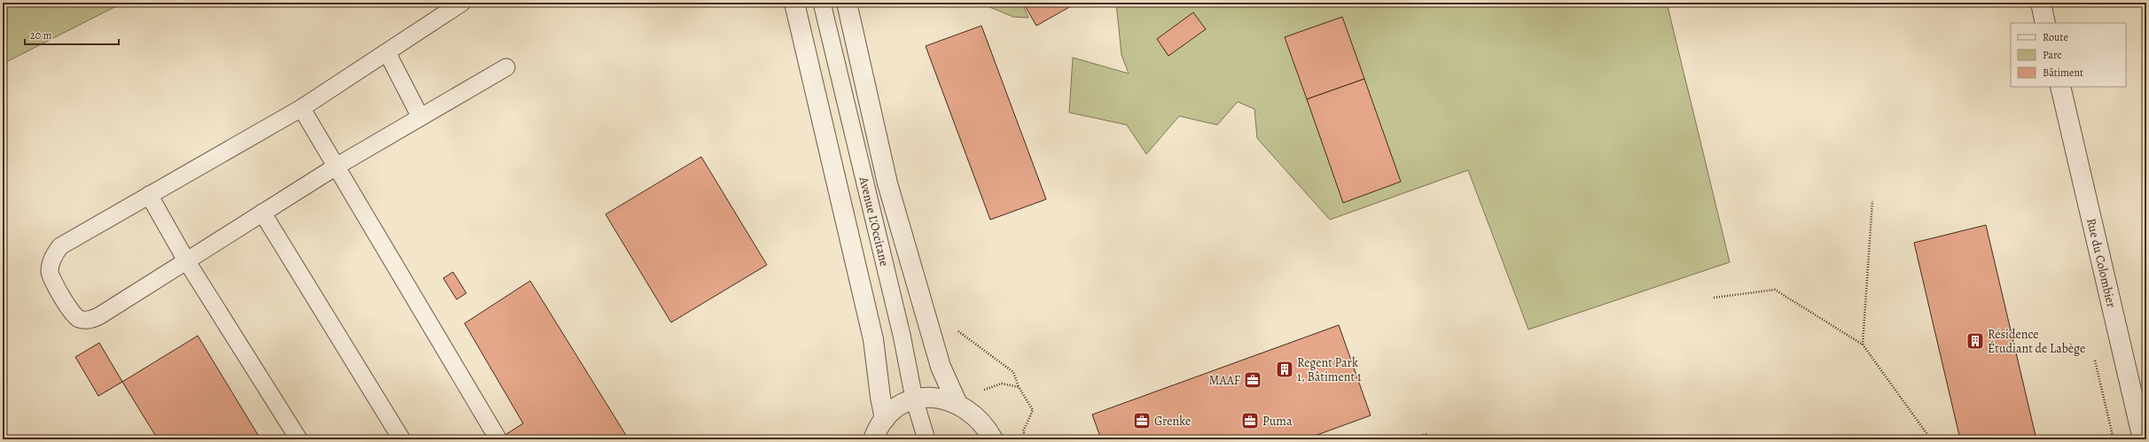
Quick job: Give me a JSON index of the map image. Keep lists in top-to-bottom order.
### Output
{
  "streets": {
    "street": ["Avenue L'Occitane", "Rue du Colombier"]
  },
  "places": {
    "building": ["Résidence Étudiant de Labège", "Regent Park 1, Bâtiment 1"],
    "office": ["MAAF", "Grenke", "Puma"]
  },
  "legend": ["Route", "Parc", "Bâtiment"],
  "scale_bar": "20 m"
}
